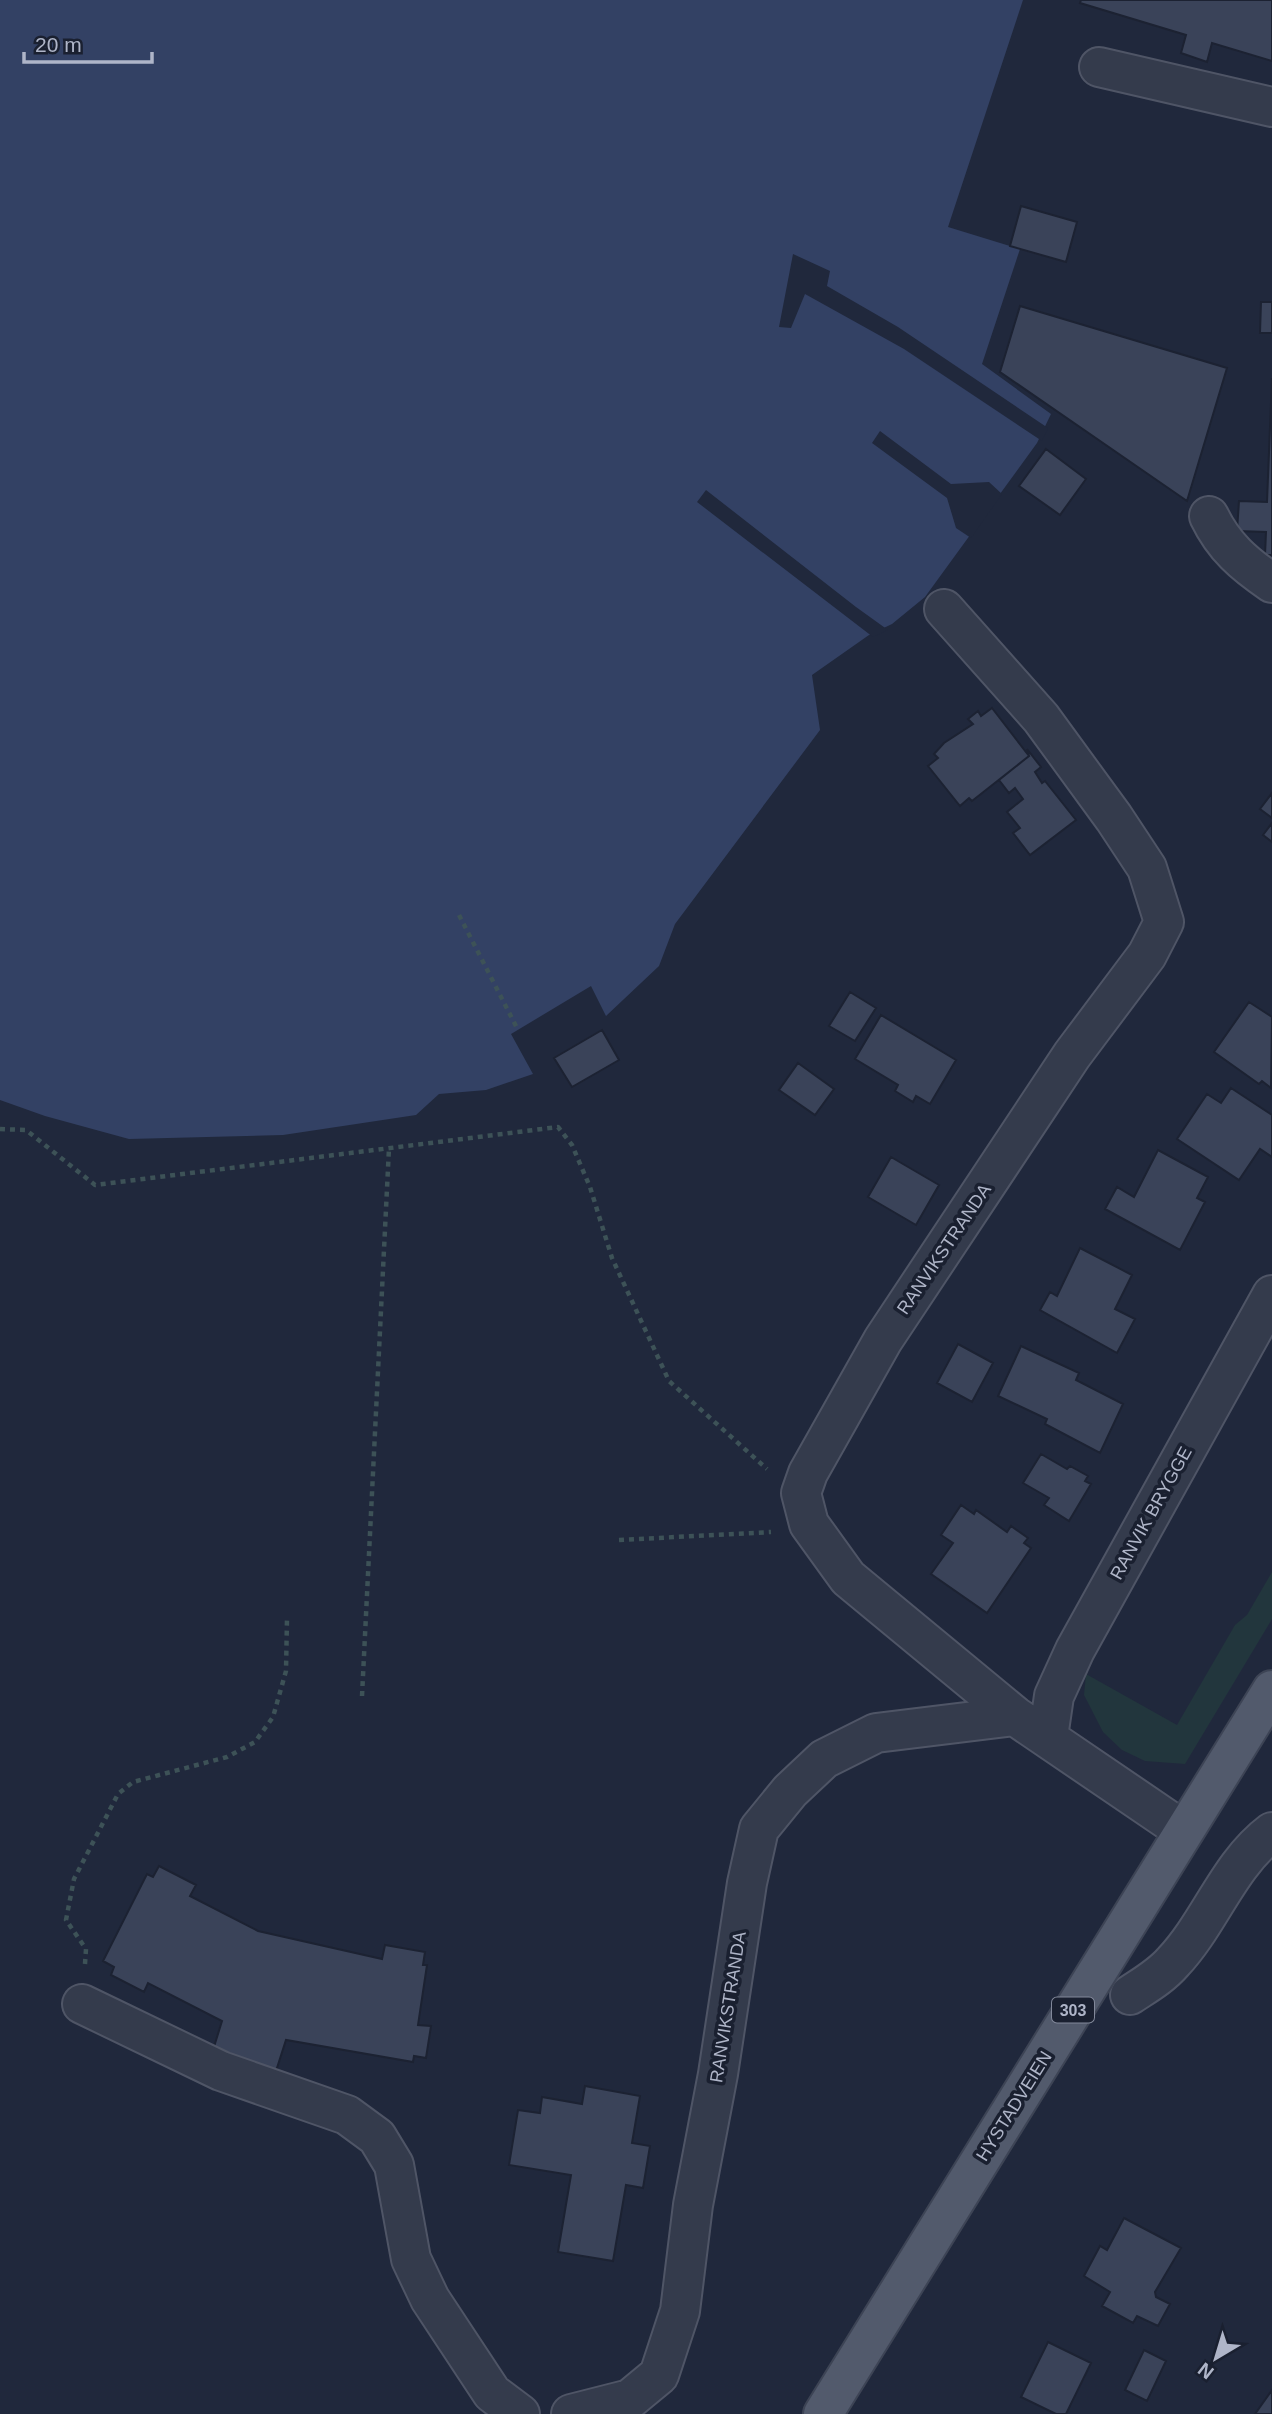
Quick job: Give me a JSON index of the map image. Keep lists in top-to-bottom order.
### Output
{
  "streets": {
    "main road": ["303", "HYSTADVEIEN"],
    "street": ["RANVIKSTRANDA", "RANVIK BRYGGE"]
  },
  "scale_bar": "20 m",
  "north": "bottom left"
}
